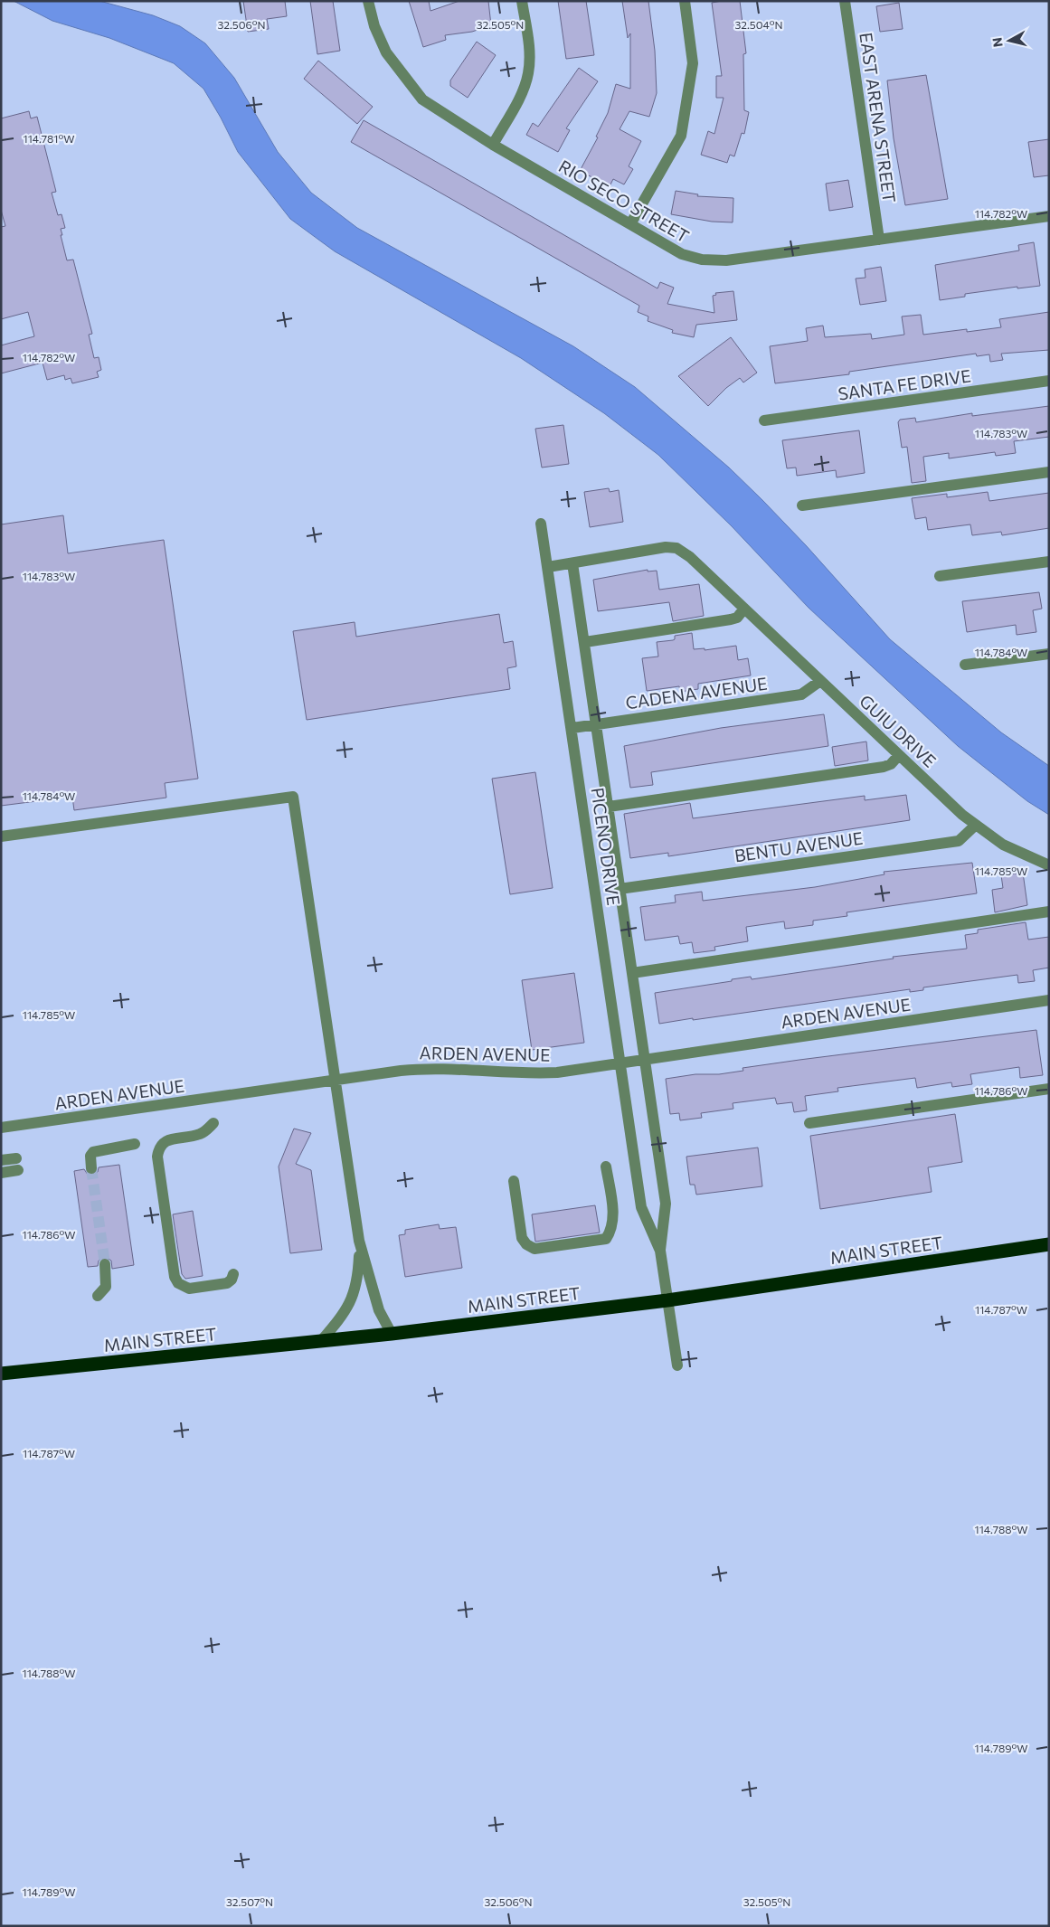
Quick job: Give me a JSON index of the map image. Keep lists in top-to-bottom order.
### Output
{
  "streets": {
    "highway": ["MAIN STREET"],
    "street": [
      "EAST ARENA STREET",
      "RIO SECO STREET",
      "SANTA FE DRIVE",
      "CADENA AVENUE",
      "GUIU DRIVE",
      "PICENO DRIVE",
      "BENTU AVENUE",
      "ARDEN AVENUE"
    ]
  },
  "crossings": [
    ["EAST ARENA STREET", "RIO SECO STREET"],
    ["CADENA AVENUE", "GUIU DRIVE"],
    ["CADENA AVENUE", "PICENO DRIVE"],
    ["GUIU DRIVE", "PICENO DRIVE"],
    ["GUIU DRIVE", "BENTU AVENUE"],
    ["PICENO DRIVE", "BENTU AVENUE"],
    ["PICENO DRIVE", "ARDEN AVENUE"],
    ["PICENO DRIVE", "MAIN STREET"]
  ],
  "north": "left",
  "coordinates": [
    "32.506°N",
    "32.505°N",
    "32.504°N",
    "114.781°W",
    "114.782°W",
    "114.783°W",
    "114.784°W",
    "114.785°W",
    "114.786°W",
    "114.787°W",
    "114.788°W",
    "114.789°W",
    "32.507°N"
  ]
}
